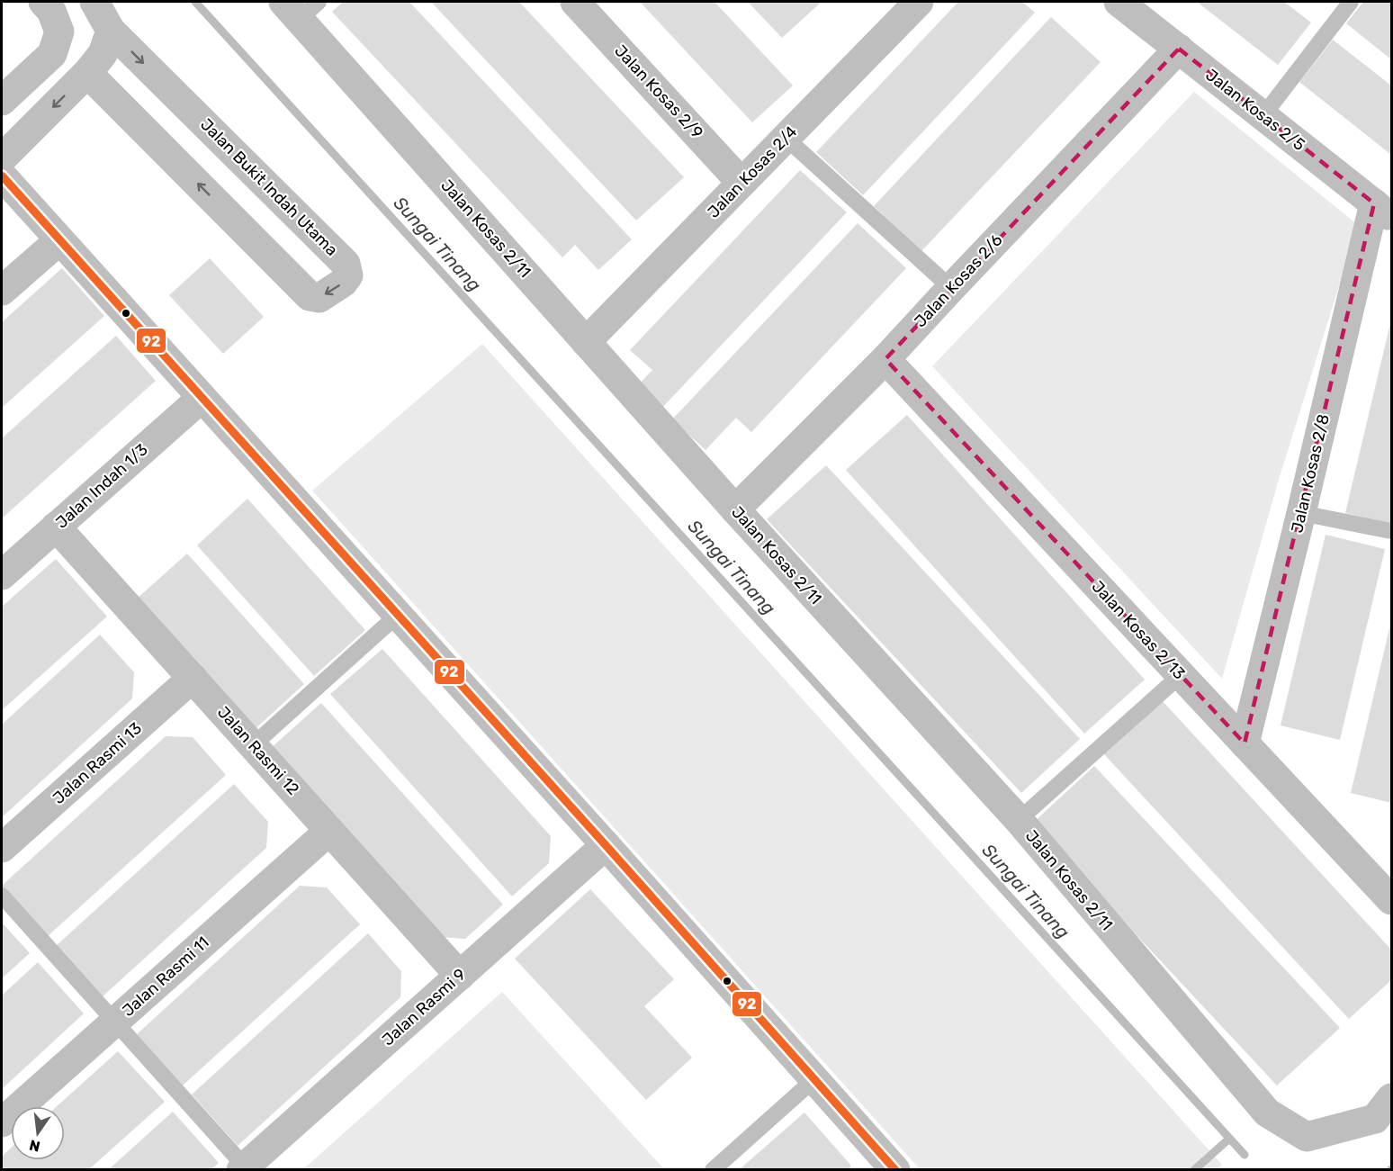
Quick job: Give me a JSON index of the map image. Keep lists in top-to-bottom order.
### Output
{
  "streets": {
    "street": [
      "Jalan Kosas 2/9",
      "Jalan Kosas 2/5",
      "Jalan Kosas 2/4",
      "Jalan Bukit Indah Utama",
      "Jalan Kosas 2/11",
      "Jalan Kosas 2/6",
      "Jalan Kosas 2/8",
      "Jalan Indah 1/3",
      "Jalan Kosas 2/13",
      "Jalan Rasmi 12",
      "Jalan Rasmi 13",
      "Jalan Rasmi 11",
      "Jalan Rasmi 9"
    ]
  },
  "crossings": [
    ["Jalan Kosas 2/9", "Jalan Kosas 2/4"],
    ["Jalan Kosas 2/5", "Jalan Kosas 2/6"],
    ["Jalan Kosas 2/5", "Jalan Kosas 2/8"],
    ["Jalan Kosas 2/4", "Jalan Kosas 2/11"],
    ["Jalan Kosas 2/11", "Jalan Kosas 2/6"],
    ["Jalan Kosas 2/6", "Jalan Kosas 2/13"],
    ["Jalan Kosas 2/8", "Jalan Kosas 2/13"],
    ["Jalan Indah 1/3", "Jalan Rasmi 12"],
    ["Jalan Rasmi 12", "Jalan Rasmi 13"],
    ["Jalan Rasmi 12", "Jalan Rasmi 11"],
    ["Jalan Rasmi 12", "Jalan Rasmi 9"]
  ],
  "water": ["Sungai Tinang"],
  "lines": ["transit line 92"],
  "north": "bottom"
}
